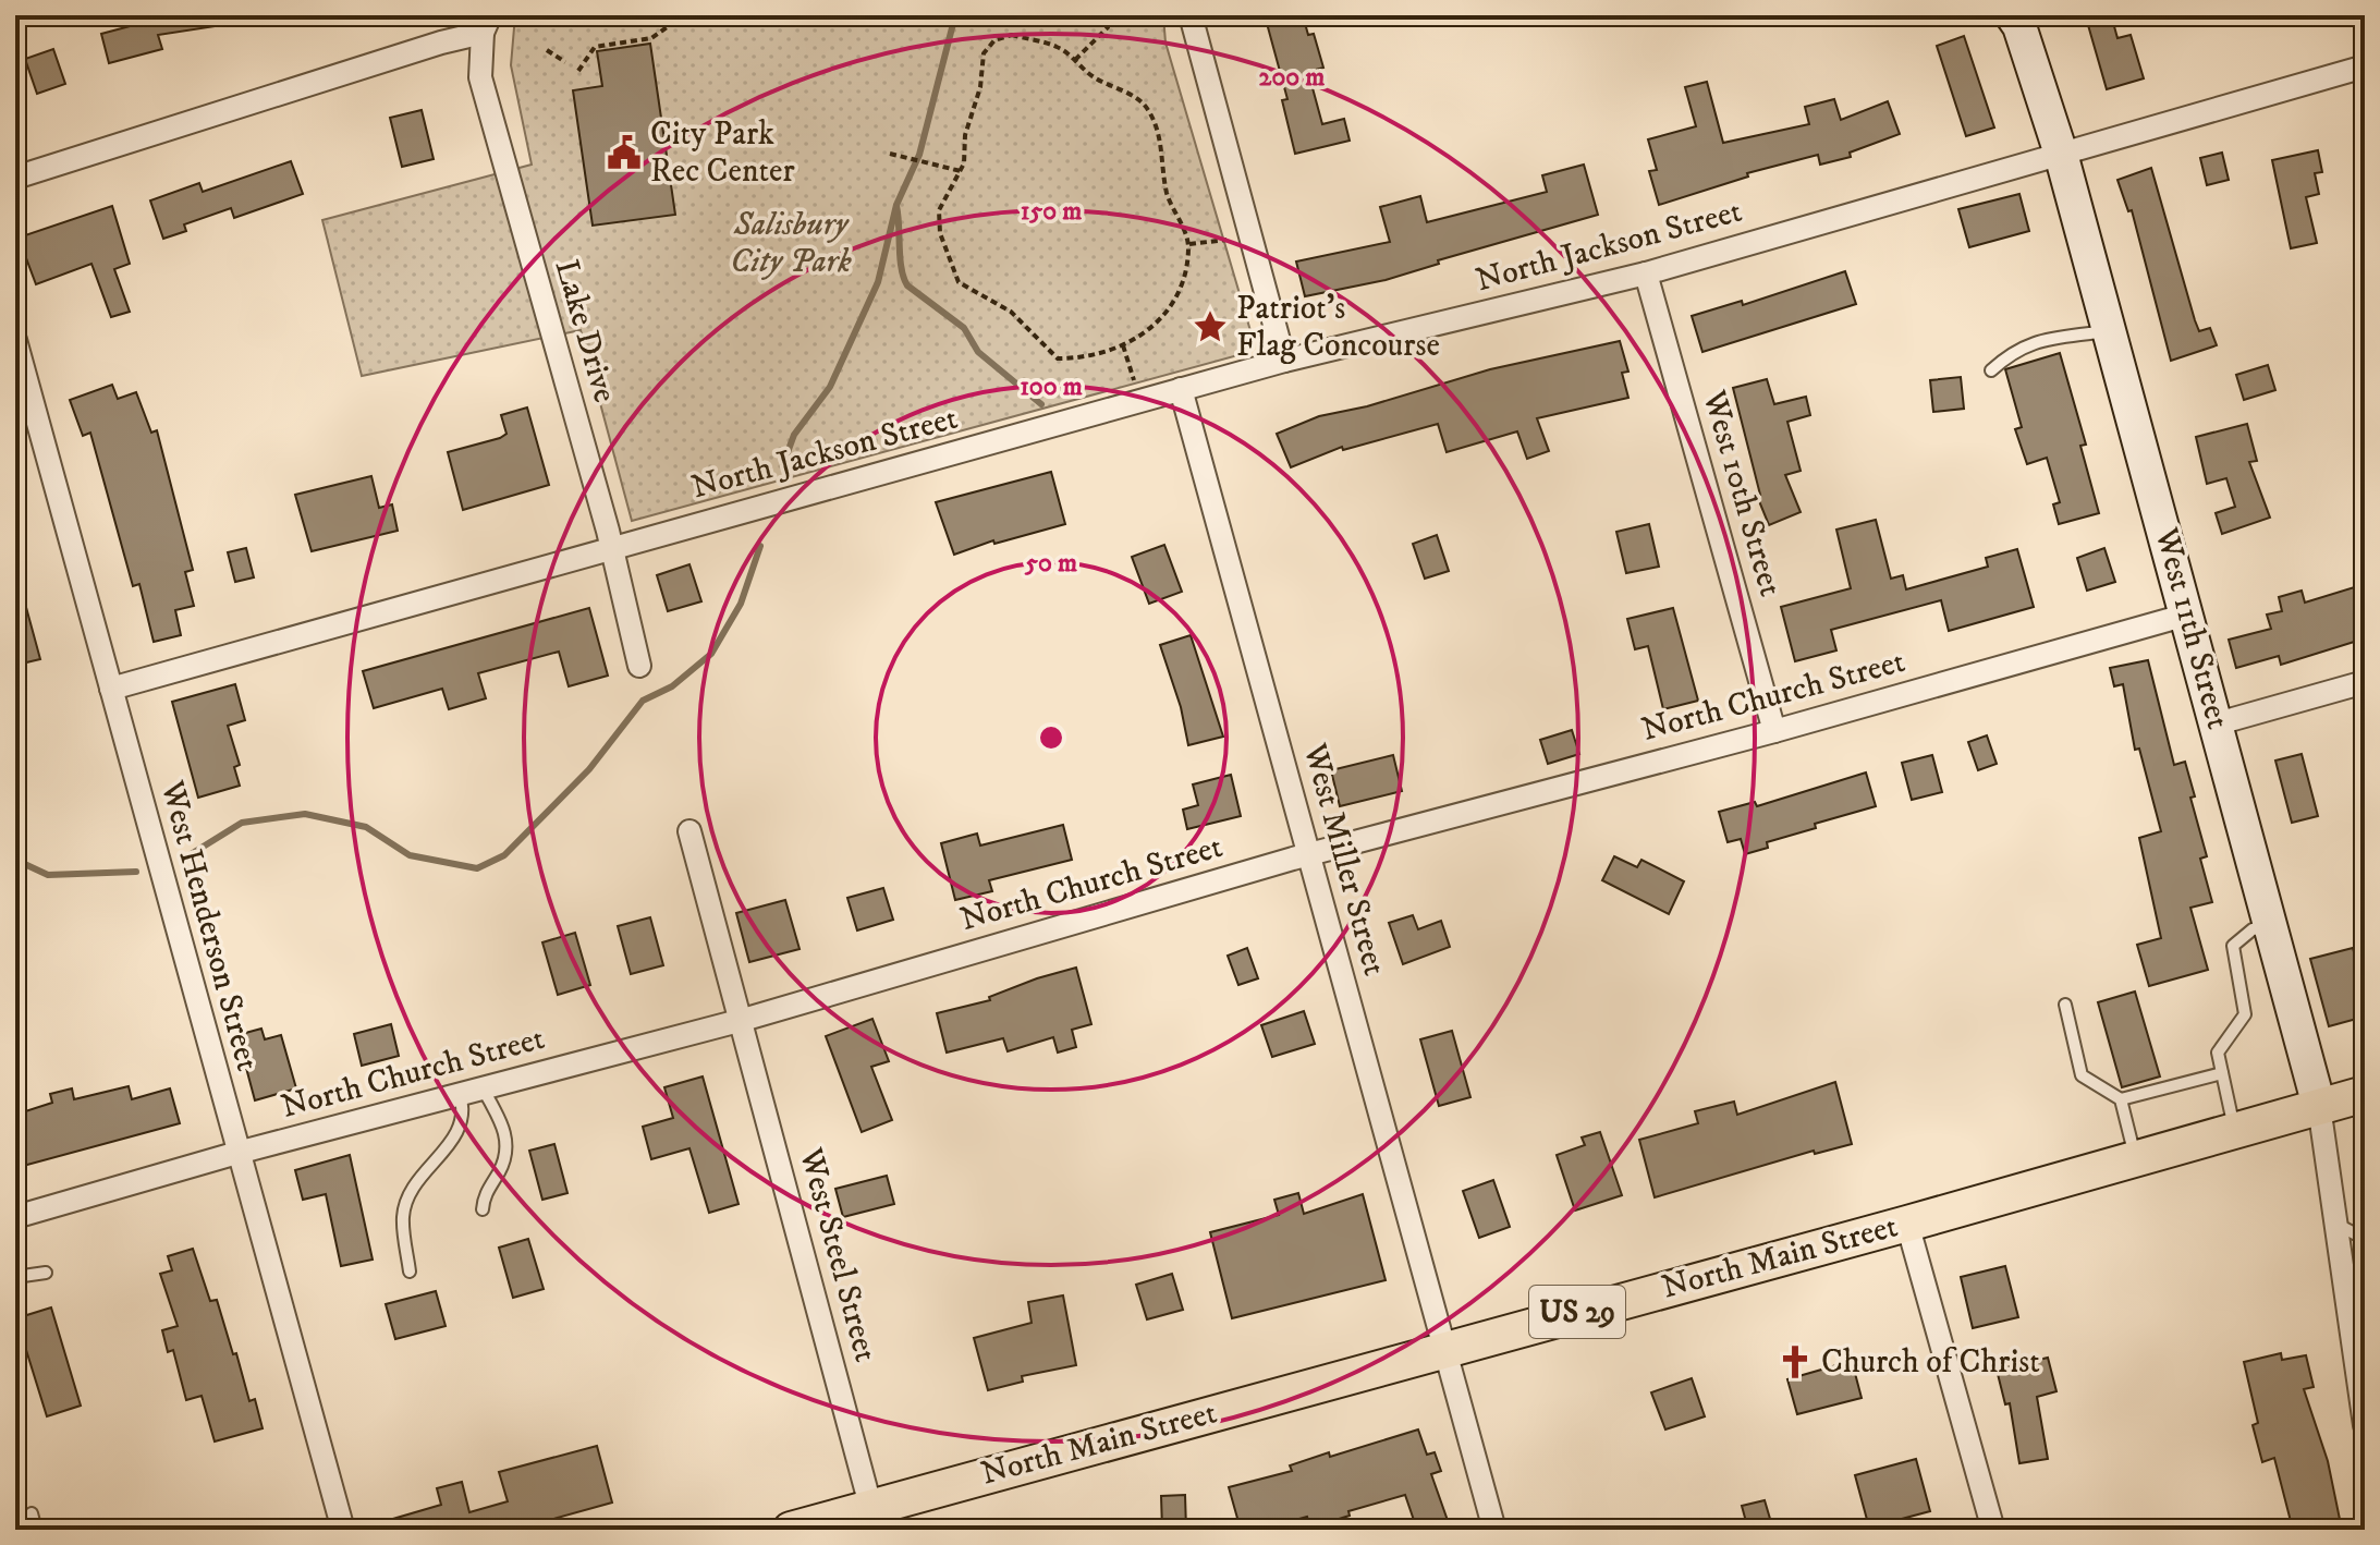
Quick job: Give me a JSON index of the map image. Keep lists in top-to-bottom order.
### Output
{
  "streets": {
    "main road": ["North Main Street", "US 29"],
    "street": [
      "North Jackson Street",
      "Lake Drive",
      "West 10th Street",
      "West 11th Street",
      "North Church Street",
      "West Miller Street",
      "West Henderson Street",
      "West Steel Street"
    ]
  },
  "crossings": [
    ["North Jackson Street", "Lake Drive"],
    ["North Jackson Street", "West 10th Street"],
    ["North Jackson Street", "West 11th Street"],
    ["North Jackson Street", "West Miller Street"],
    ["North Jackson Street", "West Henderson Street"],
    ["West 10th Street", "North Church Street"],
    ["West 11th Street", "North Church Street"],
    ["West 11th Street", "North Main Street"],
    ["North Church Street", "West Miller Street"],
    ["North Church Street", "West Henderson Street"],
    ["North Church Street", "West Steel Street"],
    ["West Miller Street", "North Main Street"],
    ["West Steel Street", "North Main Street"]
  ],
  "parks": ["Salisbury City Park"],
  "places": {
    "public building": ["City Park Rec Center"],
    "place": ["Patriot’s Flag Concourse"],
    "church": ["Church of Christ"]
  },
  "rings": [
    "200 m",
    "150 m",
    "100 m",
    "50 m"
  ]
}
